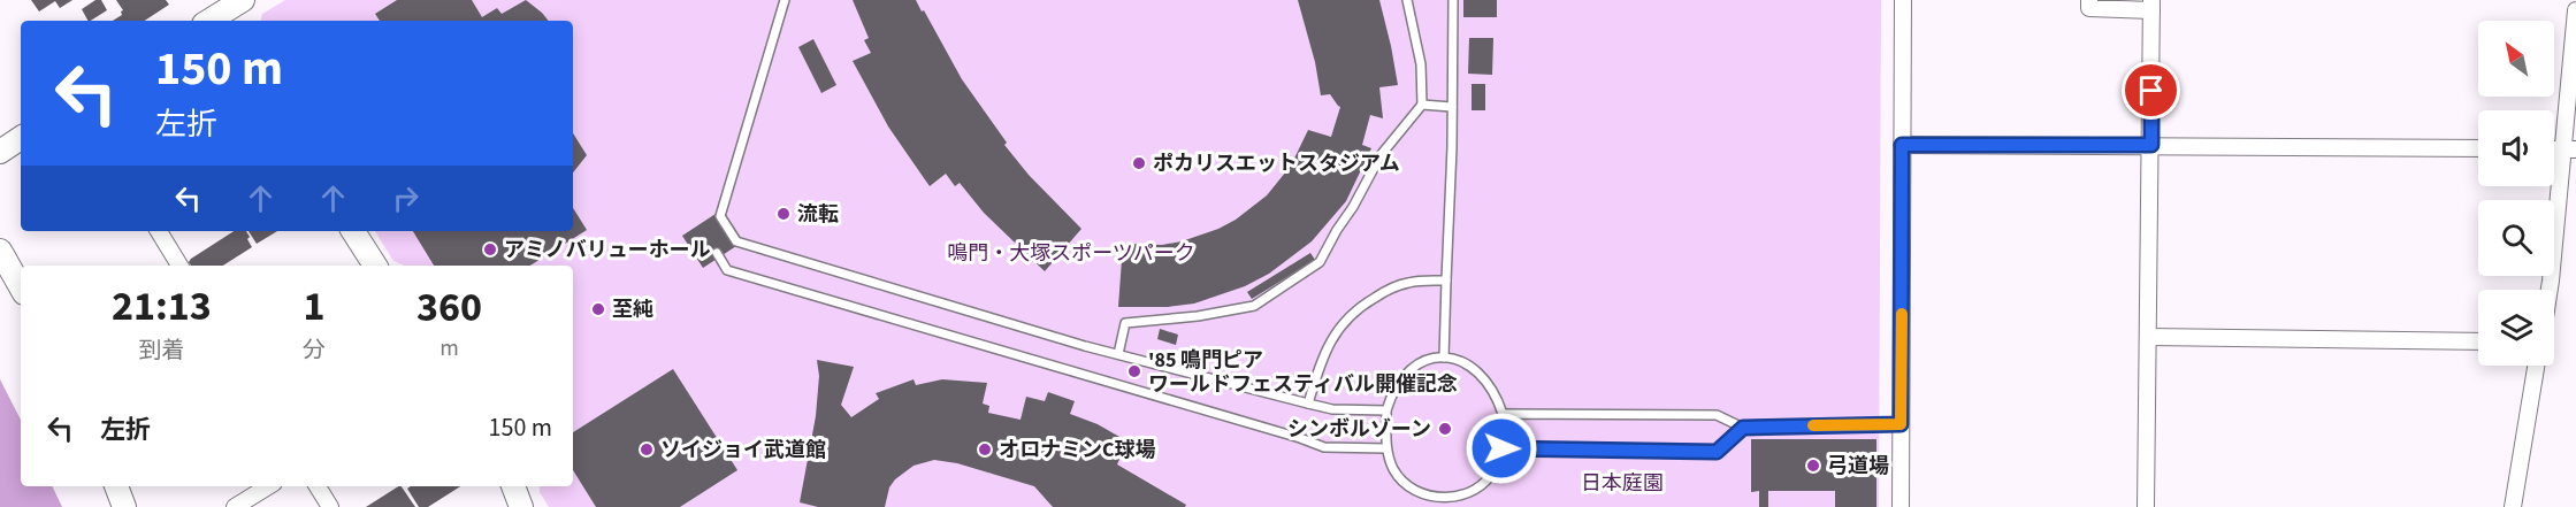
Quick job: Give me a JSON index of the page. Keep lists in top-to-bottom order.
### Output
{
  "parks": ["鳴門・大塚スポーツパーク", "日本庭園"],
  "places": [
    "ポカリスエットスタジアム",
    "流転",
    "アミノバリューホール",
    "至純",
    "'85 鳴門ピア ワールドフェスティバル開催記念",
    "シンボルゾーン",
    "ソイジョイ武道館",
    "オロナミンC球場",
    "弓道場"
  ],
  "north": "top left",
  "page": {
    "turn": ["150 m", "左折"],
    "eta": [
      "21:13",
      "到着",
      "1",
      "分",
      "360",
      "m"
    ],
    "list": [
      {
        "name": "左折",
        "value": "150 m"
      }
    ]
  }
}
